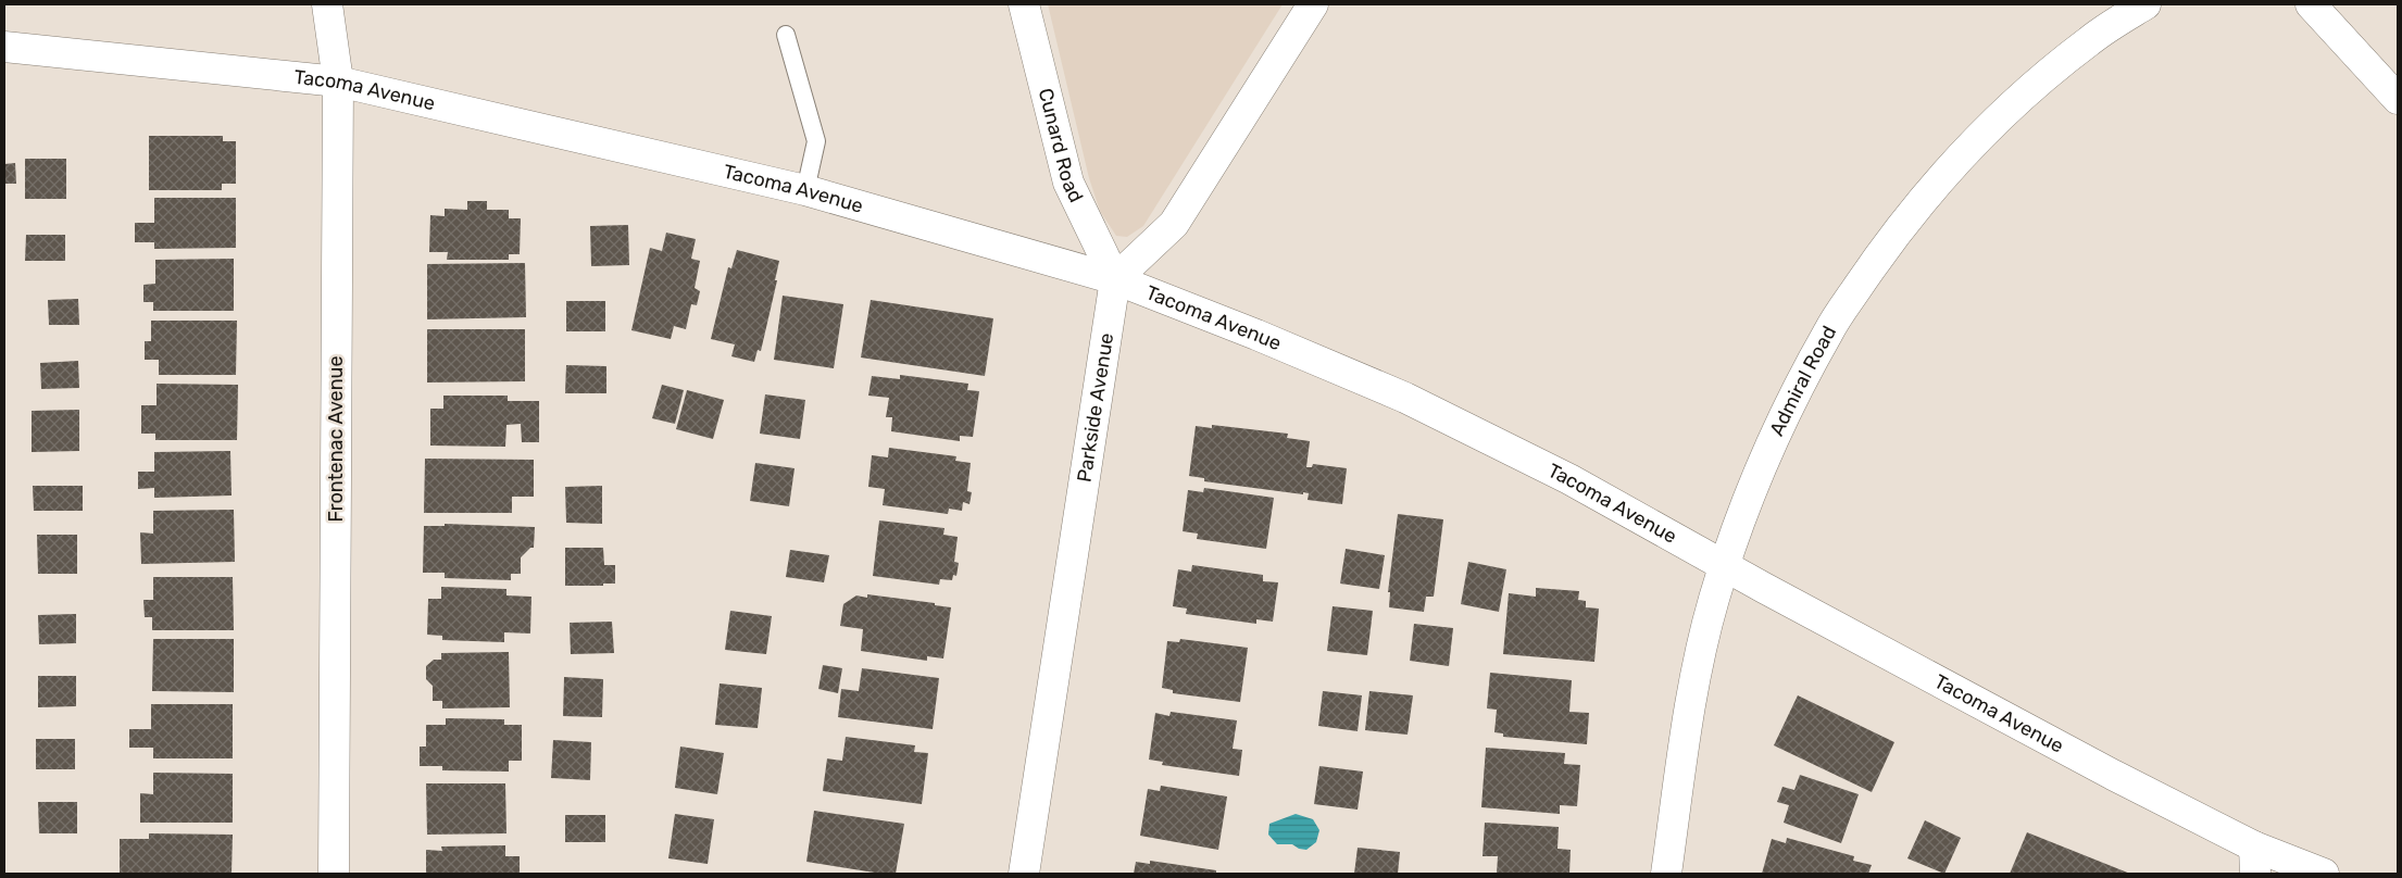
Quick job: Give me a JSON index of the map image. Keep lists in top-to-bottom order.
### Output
{
  "streets": {
    "street": [
      "Tacoma Avenue",
      "Cunard Road",
      "Admiral Road",
      "Parkside Avenue",
      "Frontenac Avenue"
    ]
  },
  "crossings": [
    ["Tacoma Avenue", "Cunard Road"],
    ["Tacoma Avenue", "Admiral Road"],
    ["Tacoma Avenue", "Parkside Avenue"],
    ["Tacoma Avenue", "Frontenac Avenue"],
    ["Cunard Road", "Parkside Avenue"]
  ]
}
